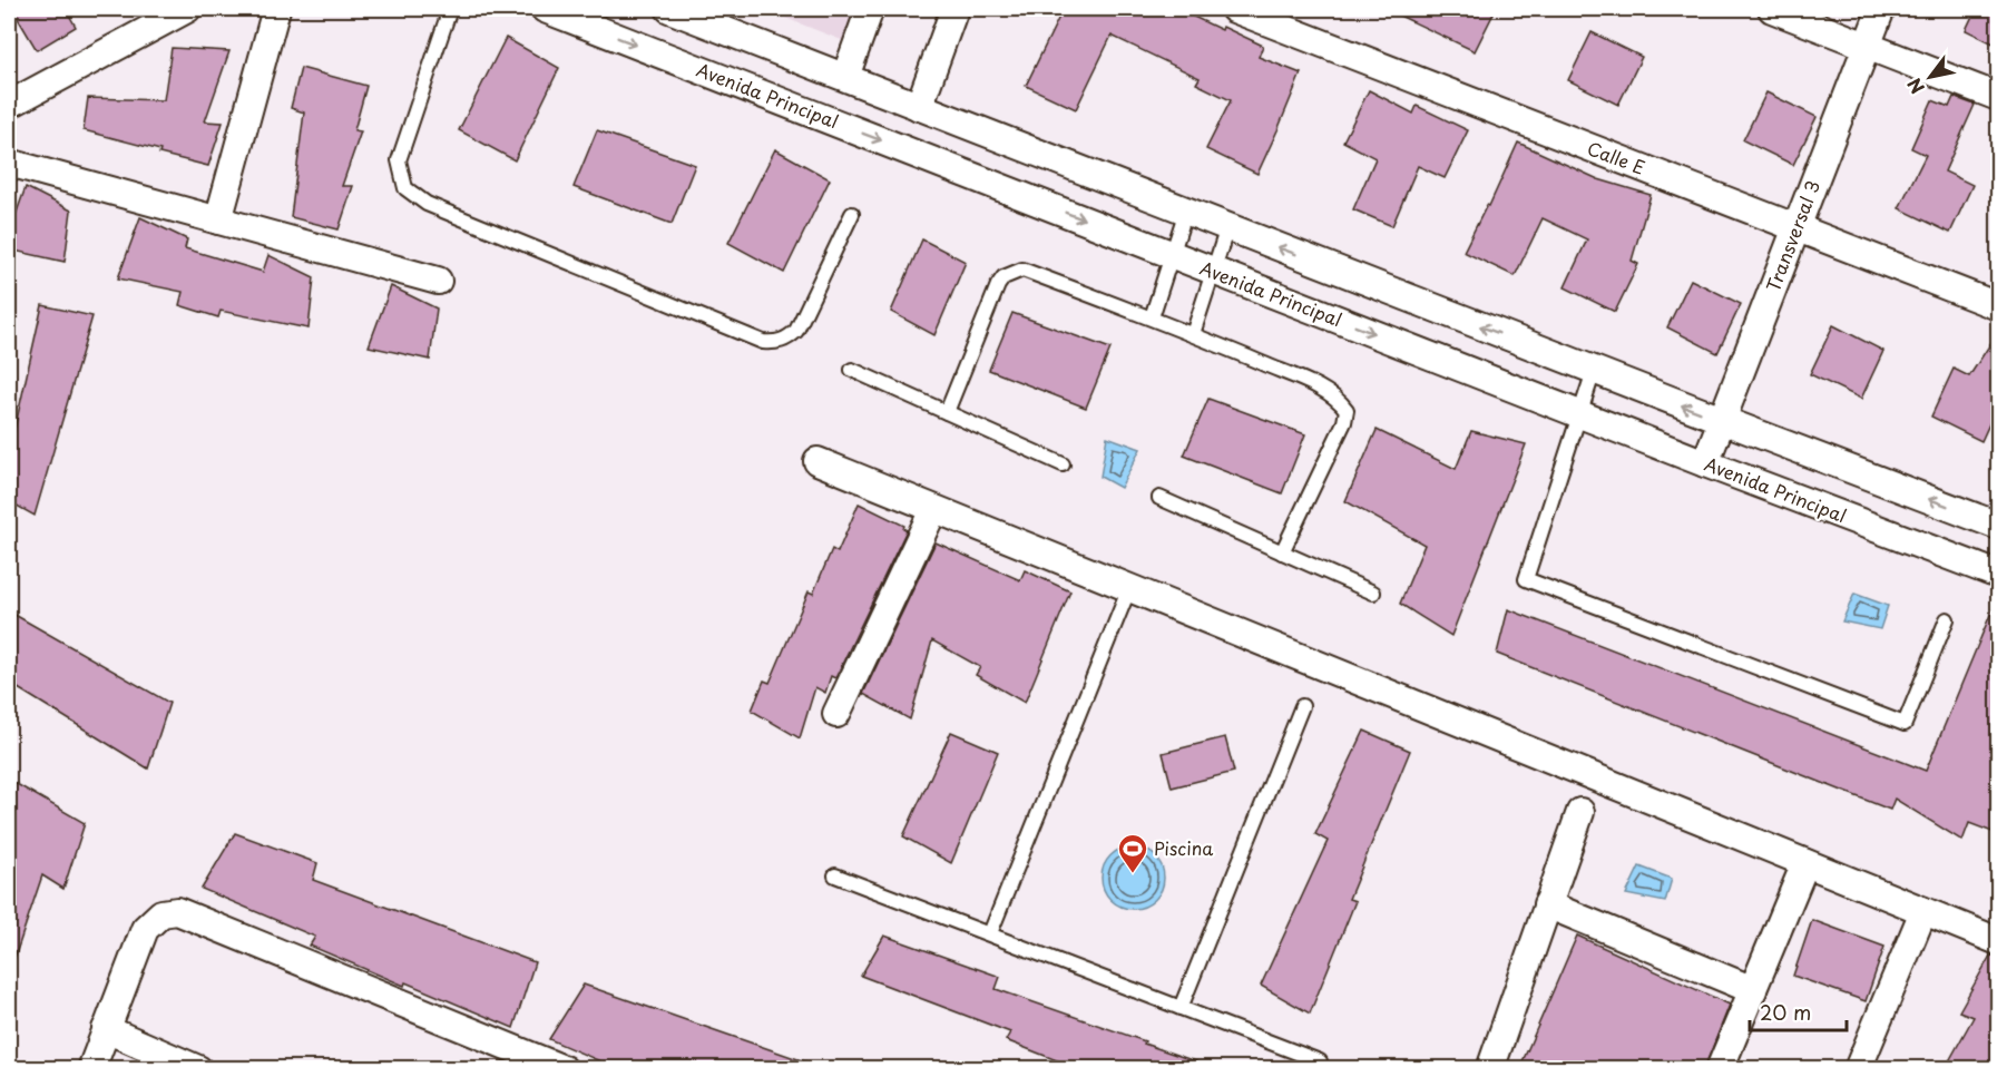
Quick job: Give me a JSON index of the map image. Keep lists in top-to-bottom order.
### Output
{
  "streets": {
    "street": ["Avenida Principal", "Calle E", "Transversal 3"]
  },
  "crossings": [
    ["Avenida Principal", "Transversal 3"],
    ["Calle E", "Transversal 3"]
  ],
  "places": {
    "sports": ["Piscina"]
  },
  "scale_bar": "20 m",
  "north": "bottom left"
}
